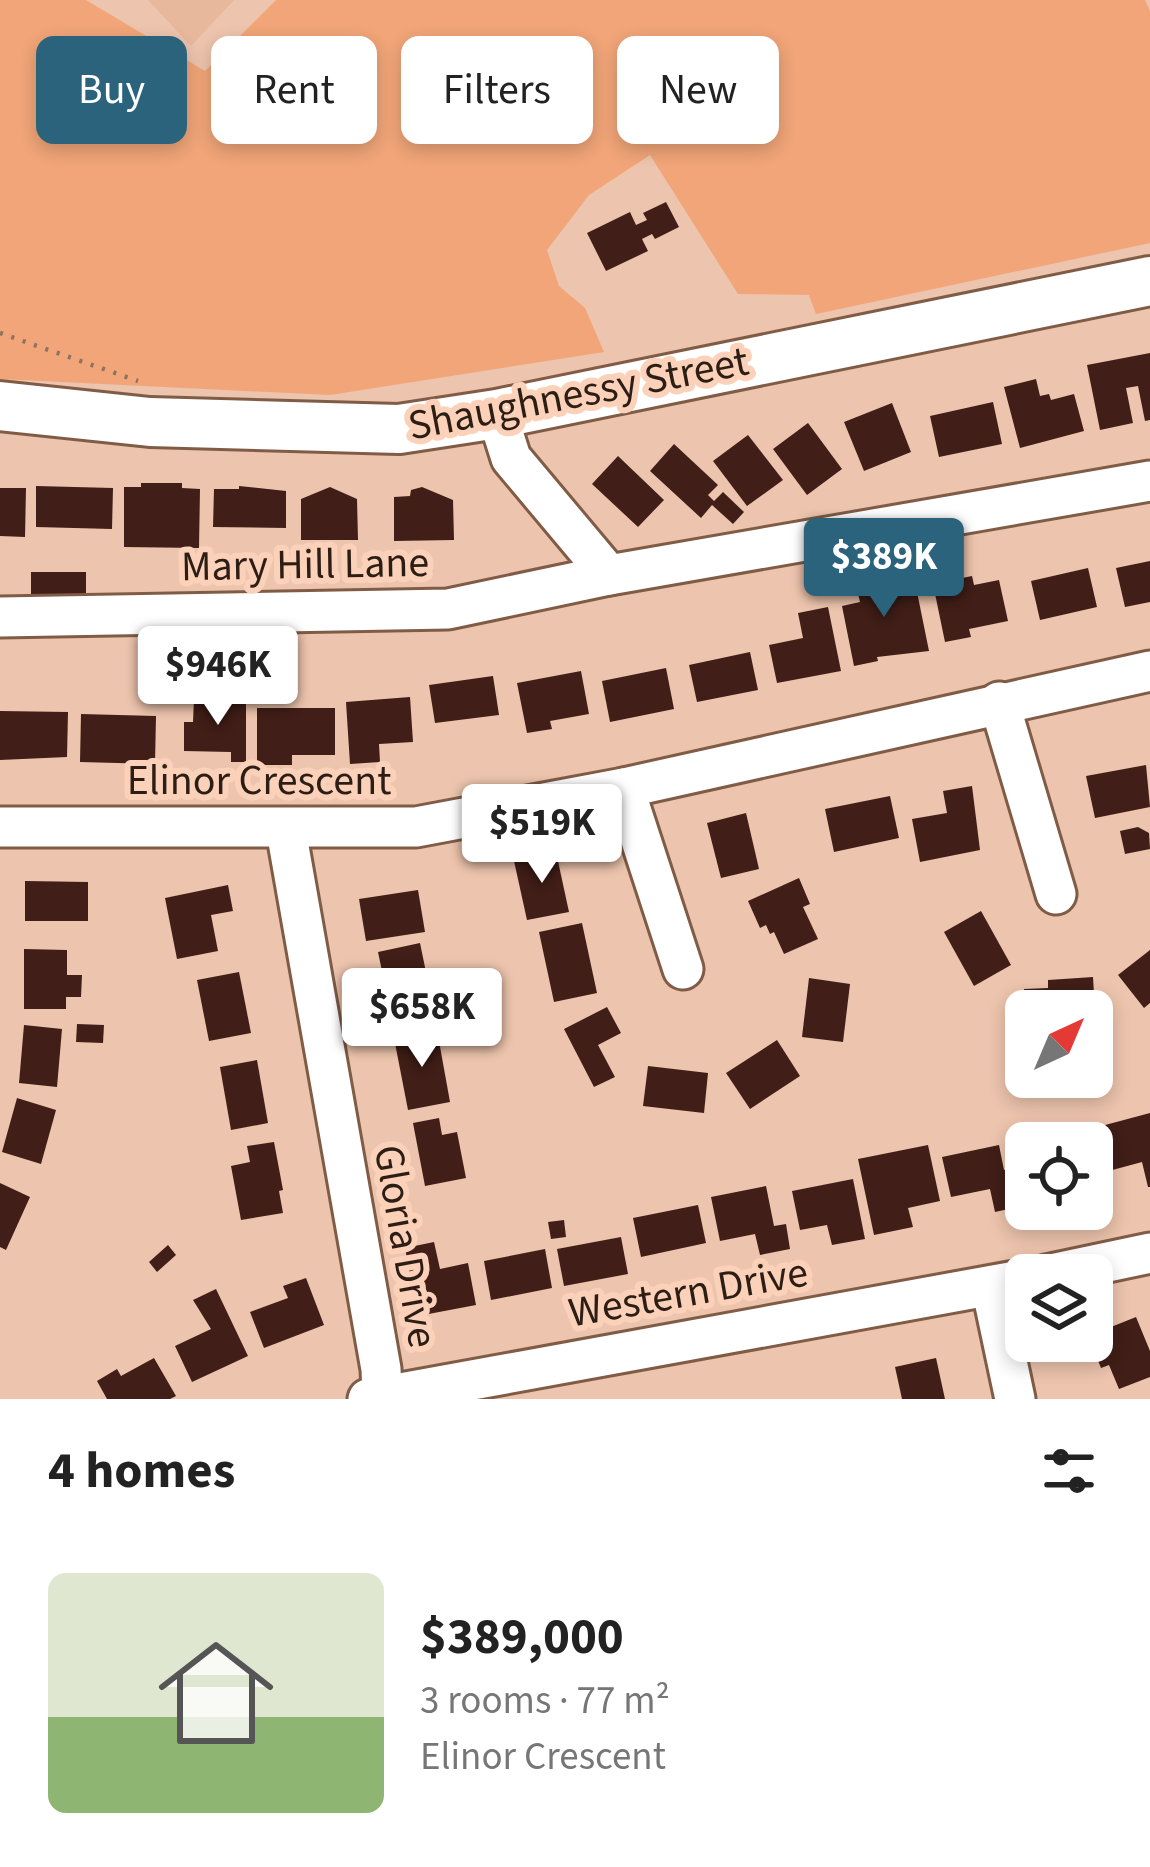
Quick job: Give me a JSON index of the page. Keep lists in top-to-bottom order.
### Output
{
  "streets": {
    "main road": ["Shaughnessy Street"],
    "street": [
      "Mary Hill Lane",
      "Elinor Crescent",
      "Gloria Drive",
      "Western Drive"
    ]
  },
  "crossings": [
    ["Elinor Crescent", "Gloria Drive"],
    ["Gloria Drive", "Western Drive"]
  ],
  "north": "top right",
  "page": {
    "chip": [
      "Buy",
      "Rent",
      "Filters",
      "New"
    ],
    "price": [
      "$389K",
      "$946K",
      "$519K",
      "$658K"
    ],
    "heading": "4 homes",
    "list": [
      {
        "name": "$389,000",
        "note": "3 rooms · 77 m² · Elinor Crescent"
      }
    ]
  }
}
